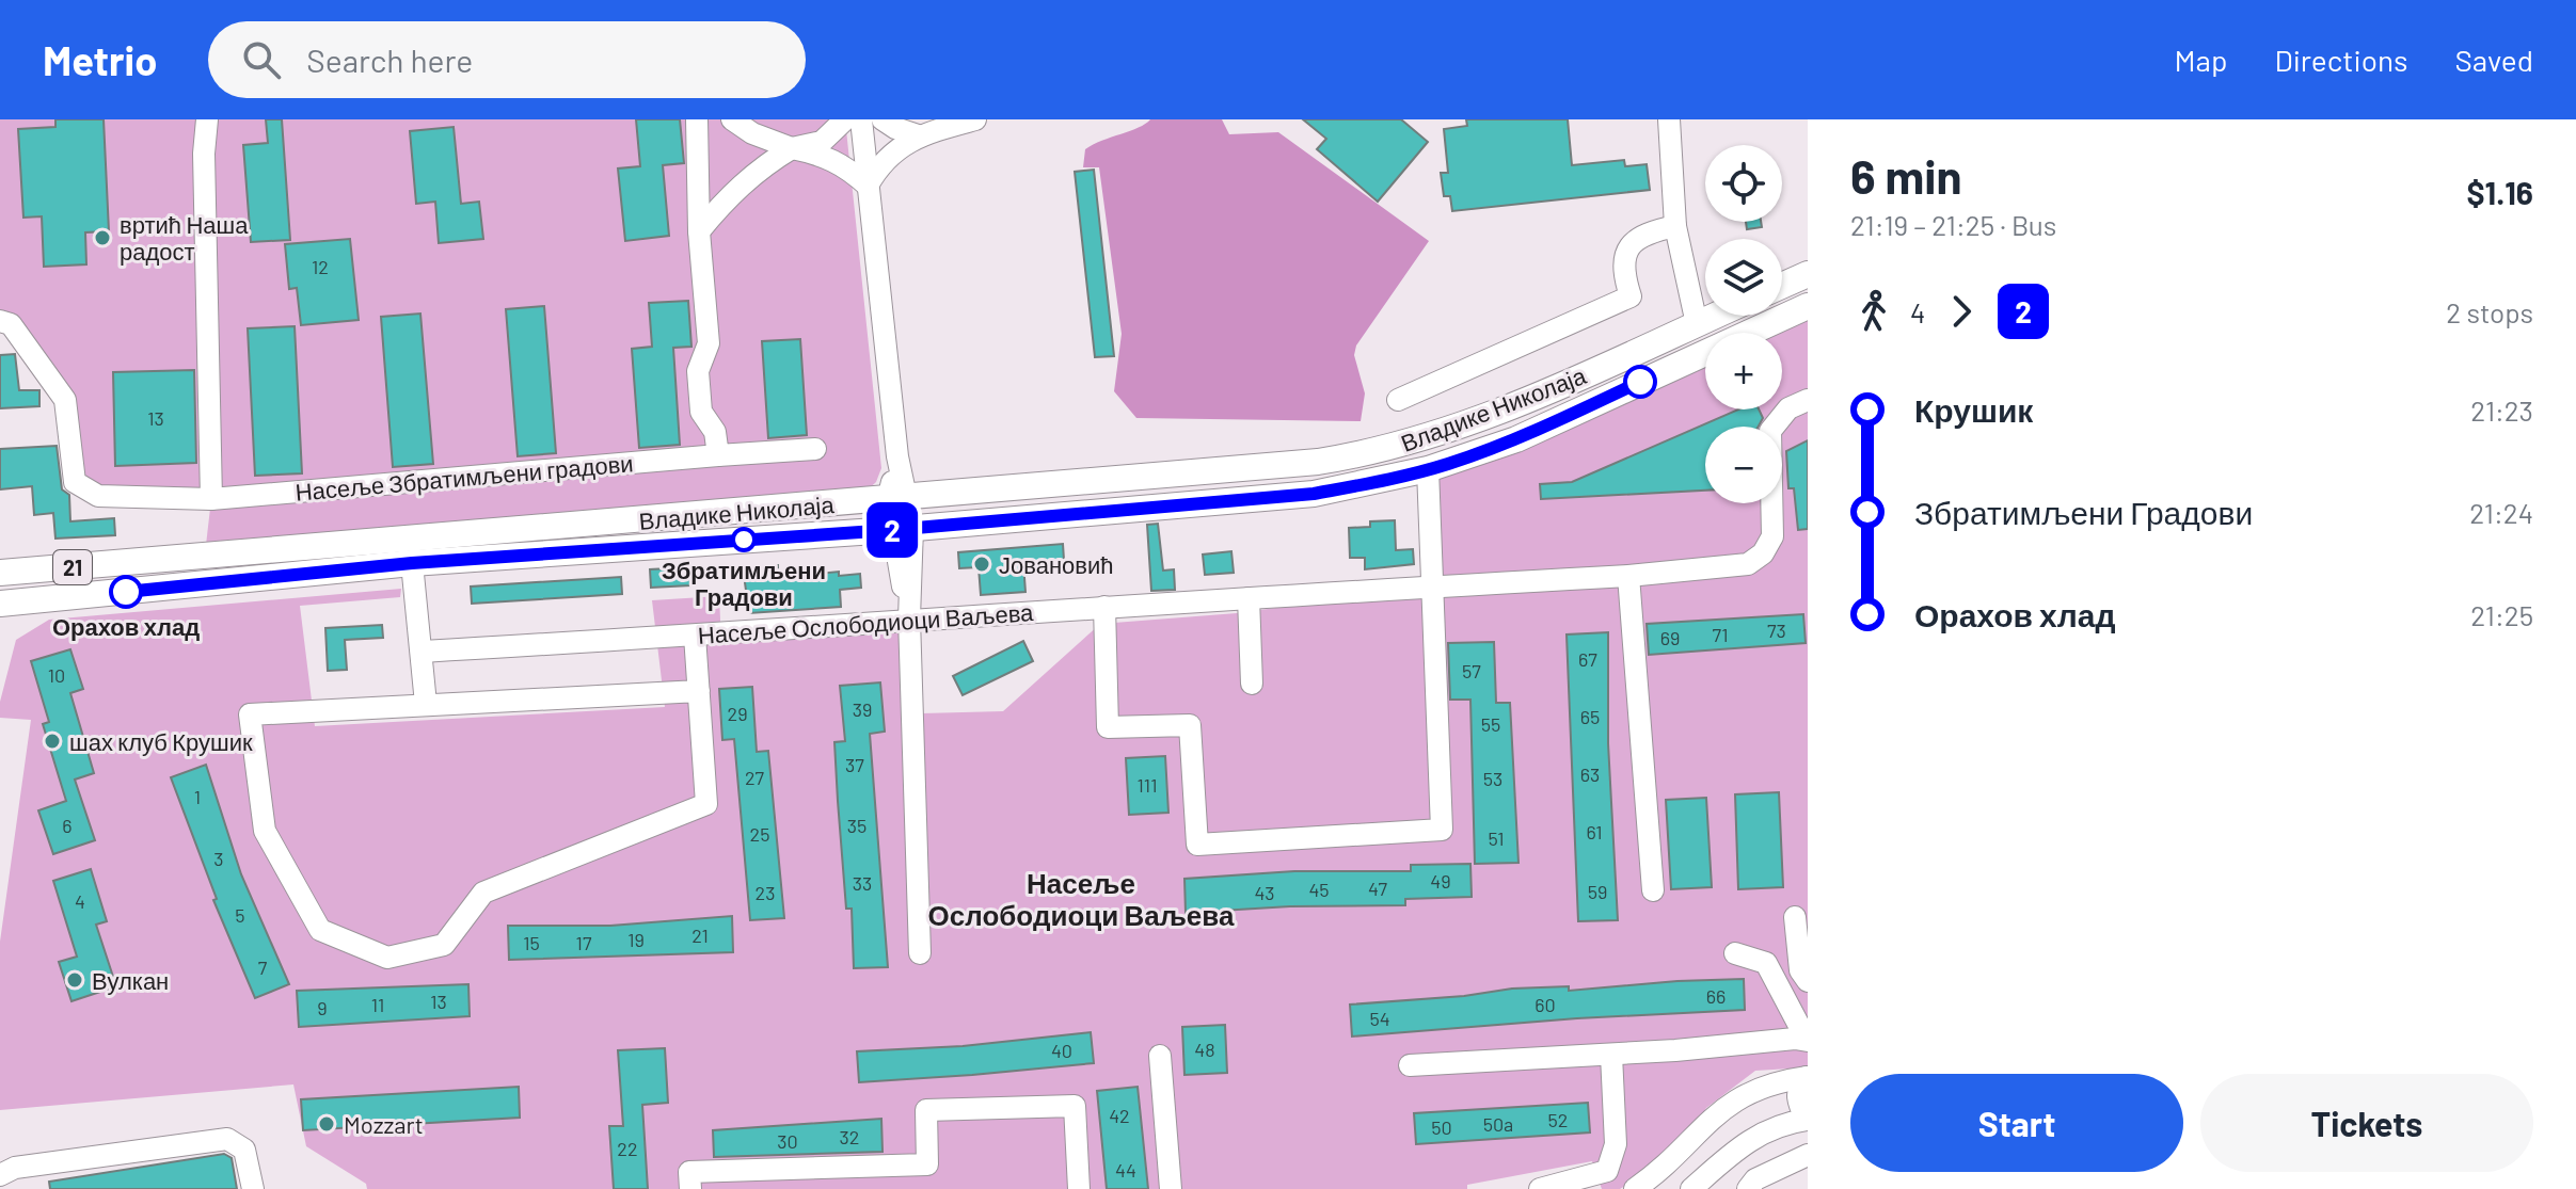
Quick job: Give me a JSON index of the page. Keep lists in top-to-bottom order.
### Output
{
  "streets": {
    "main road": ["Владике Николаја", "21"],
    "street": ["Насеље Збратимљени градови", "Насеље Ослободиоци Ваљева"]
  },
  "districts": ["Насеље Ослободиоци Ваљева"],
  "places": [
    "вртић Наша радост",
    "Збратимљени Градови",
    "Јовановић",
    "Орахов хлад",
    "шах клуб Крушик",
    "Вулкан",
    "Mozzart"
  ],
  "lines": ["bus line 2"],
  "house_numbers": [
    "12",
    "13",
    "73",
    "71",
    "69",
    "67",
    "57",
    "10",
    "39",
    "29",
    "65",
    "55",
    "37",
    "63",
    "27",
    "53",
    "111",
    "1",
    "6",
    "35",
    "61",
    "25",
    "51",
    "3",
    "49",
    "33",
    "47",
    "45",
    "59",
    "23",
    "43",
    "4",
    "5",
    "21",
    "19",
    "15",
    "17",
    "7",
    "66",
    "13",
    "11",
    "60",
    "9",
    "54",
    "48",
    "40",
    "42",
    "52",
    "50a",
    "50",
    "32",
    "30",
    "22",
    "44"
  ],
  "page": {
    "header": "Metrio",
    "search": "Search here",
    "nav": ["Map", "Directions", "Saved"],
    "on_map": "2",
    "heading": ["6 min", "21:19 – 21:25 · Bus", "$1.16"],
    "map_buttons": ["+", "−"],
    "legs": ["4", "2", "2 stops"],
    "list": [
      {
        "name": "Крушик",
        "value": "21:23"
      },
      {
        "name": "Збратимљени Градови",
        "value": "21:24"
      },
      {
        "name": "Орахов хлад",
        "value": "21:25"
      }
    ],
    "buttons": ["Start", "Tickets"]
  }
}
